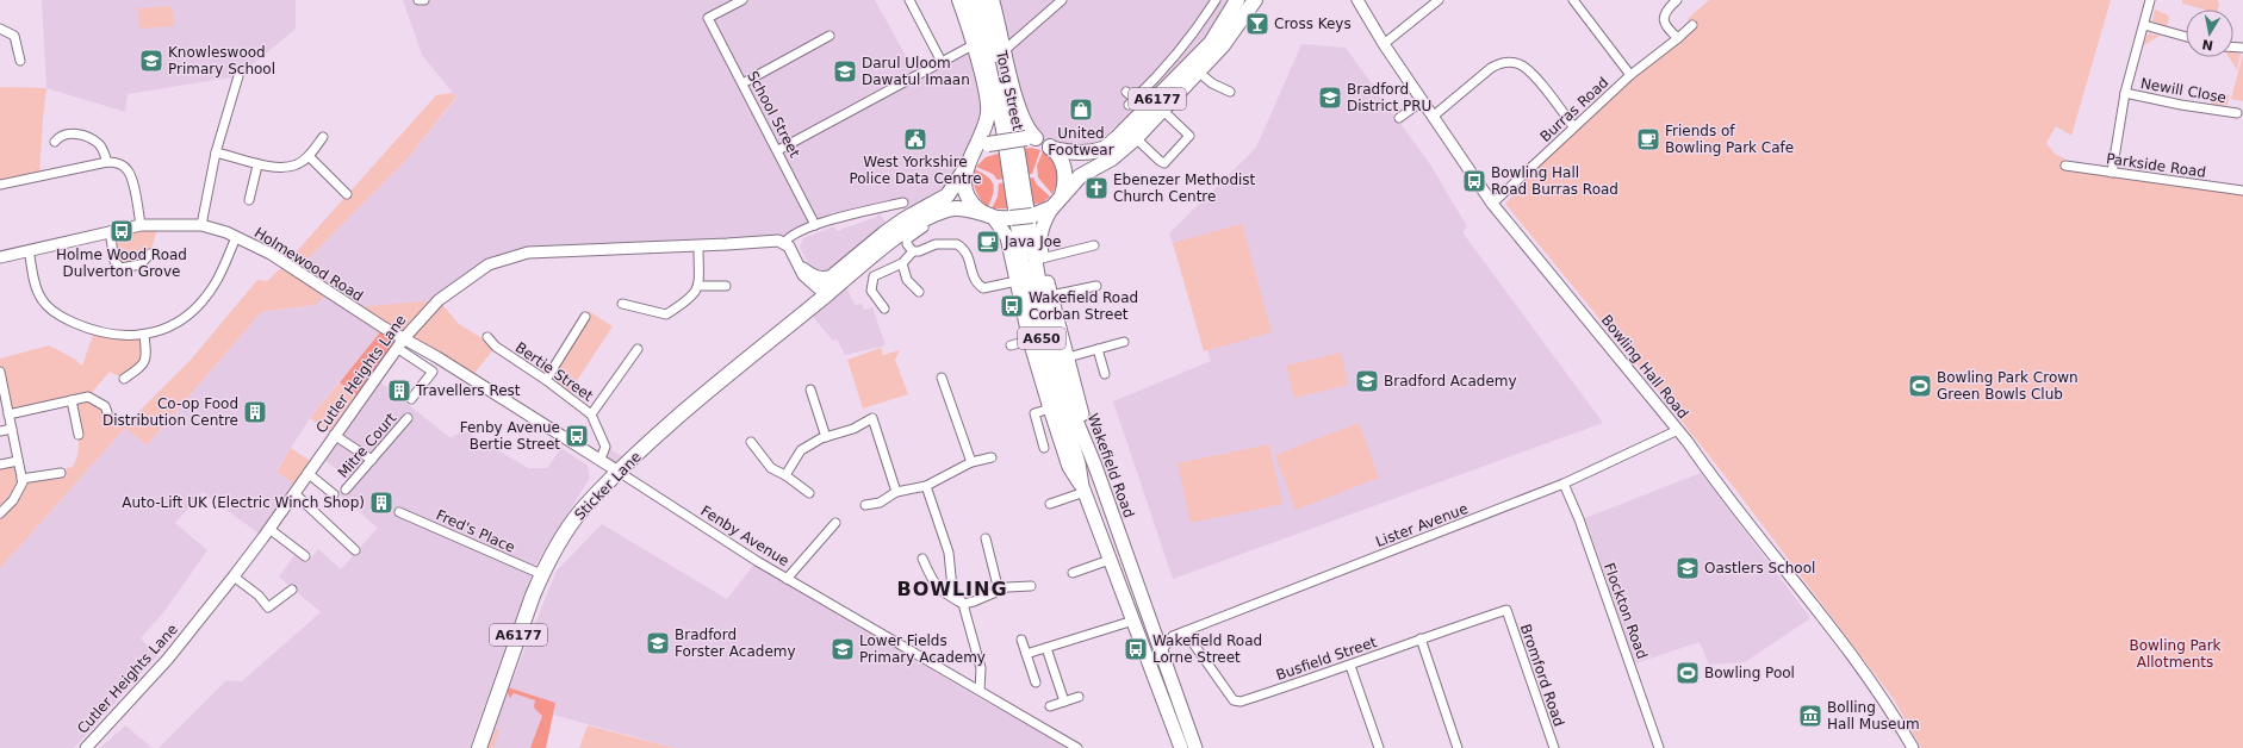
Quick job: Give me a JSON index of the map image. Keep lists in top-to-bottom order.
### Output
{
  "streets": {
    "highway": ["A6177", "Sticker Lane"],
    "main road": ["Tong Street", "A650", "Wakefield Road"],
    "street": [
      "Newill Close",
      "Burras Road",
      "School Street",
      "Parkside Road",
      "Holmewood Road",
      "Bowling Hall Road",
      "Bertie Street",
      "Cutler Heights Lane",
      "Mitre Court",
      "Lister Avenue",
      "Fred's Place",
      "Fenby Avenue",
      "Flockton Road",
      "Busfield Street",
      "Bromford Road"
    ]
  },
  "crossings": [
    ["Tong Street", "Wakefield Road"],
    ["A6177", "A650"],
    ["A6177", "Sticker Lane"],
    ["Burras Road", "Bowling Hall Road"],
    ["Holmewood Road", "Cutler Heights Lane"],
    ["Holmewood Road", "Fenby Avenue"],
    ["A650", "Wakefield Road"],
    ["A650", "Sticker Lane"],
    ["Bowling Hall Road", "Lister Avenue"],
    ["Bertie Street", "Fenby Avenue"],
    ["Cutler Heights Lane", "Fenby Avenue"],
    ["Sticker Lane", "Fred's Place"],
    ["Sticker Lane", "Fenby Avenue"],
    ["Lister Avenue", "Flockton Road"],
    ["Lister Avenue", "Busfield Street"],
    ["Busfield Street", "Bromford Road"]
  ],
  "districts": ["BOWLING"],
  "parks": ["Bowling Park Allotments"],
  "places": {
    "bar": ["Cross Keys"],
    "school or university": [
      "Knowleswood Primary School",
      "Darul Uloom Dawatul Imaan",
      "Bradford District PRU",
      "Bradford Academy",
      "Oastlers School",
      "Bradford Forster Academy",
      "Lower Fields Primary Academy"
    ],
    "shop": ["United Footwear"],
    "public building": ["West Yorkshire Police Data Centre"],
    "cafe": ["Friends of Bowling Park Cafe", "Java Joe"],
    "bus stop": [
      "Bowling Hall Road Burras Road",
      "Holme Wood Road Dulverton Grove",
      "Wakefield Road Corban Street",
      "Fenby Avenue Bertie Street",
      "Wakefield Road Lorne Street"
    ],
    "church": ["Ebenezer Methodist Church Centre"],
    "sports": ["Bowling Park Crown Green Bowls Club", "Bowling Pool"],
    "building": ["Travellers Rest", "Co-op Food Distribution Centre", "Auto-Lift UK (Electric Winch Shop)"],
    "museum": ["Bolling Hall Museum"]
  },
  "north": "bottom"
}
